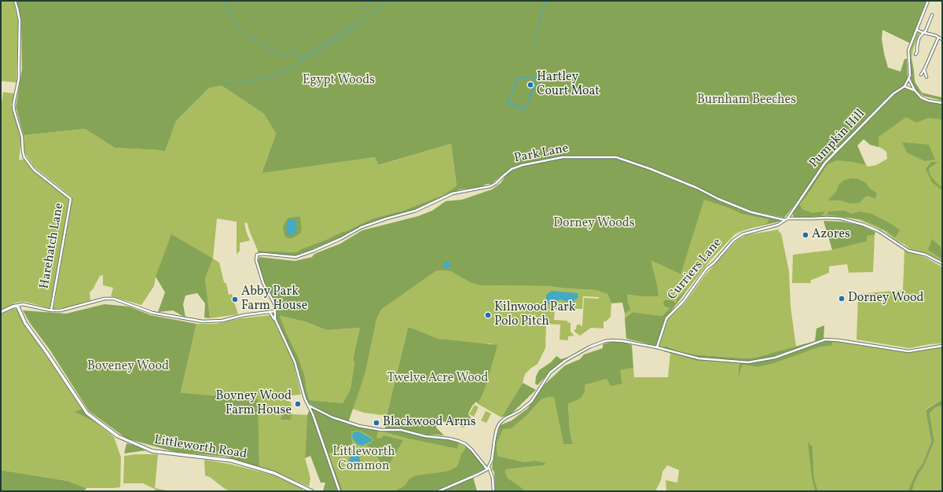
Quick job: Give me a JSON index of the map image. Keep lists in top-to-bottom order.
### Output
{
  "streets": {
    "street": [
      "Pumpkin Hill",
      "Park Lane",
      "Harehatch Lane",
      "Curriers Lane",
      "Littleworth Road"
    ]
  },
  "crossings": [
    ["Pumpkin Hill", "Curriers Lane"],
    ["Park Lane", "Curriers Lane"]
  ],
  "parks": [
    "Egypt Woods",
    "Burnham Beeches",
    "Dorney Woods",
    "Boveney Wood",
    "Twelve Acre Wood",
    "Littleworth Common"
  ],
  "places": [
    "Hartley Court Moat",
    "Azores",
    "Dorney Wood",
    "Abby Park Farm House",
    "Kilnwood Park Polo Pitch",
    "Bovney Wood Farm House",
    "Blackwood Arms"
  ]
}
